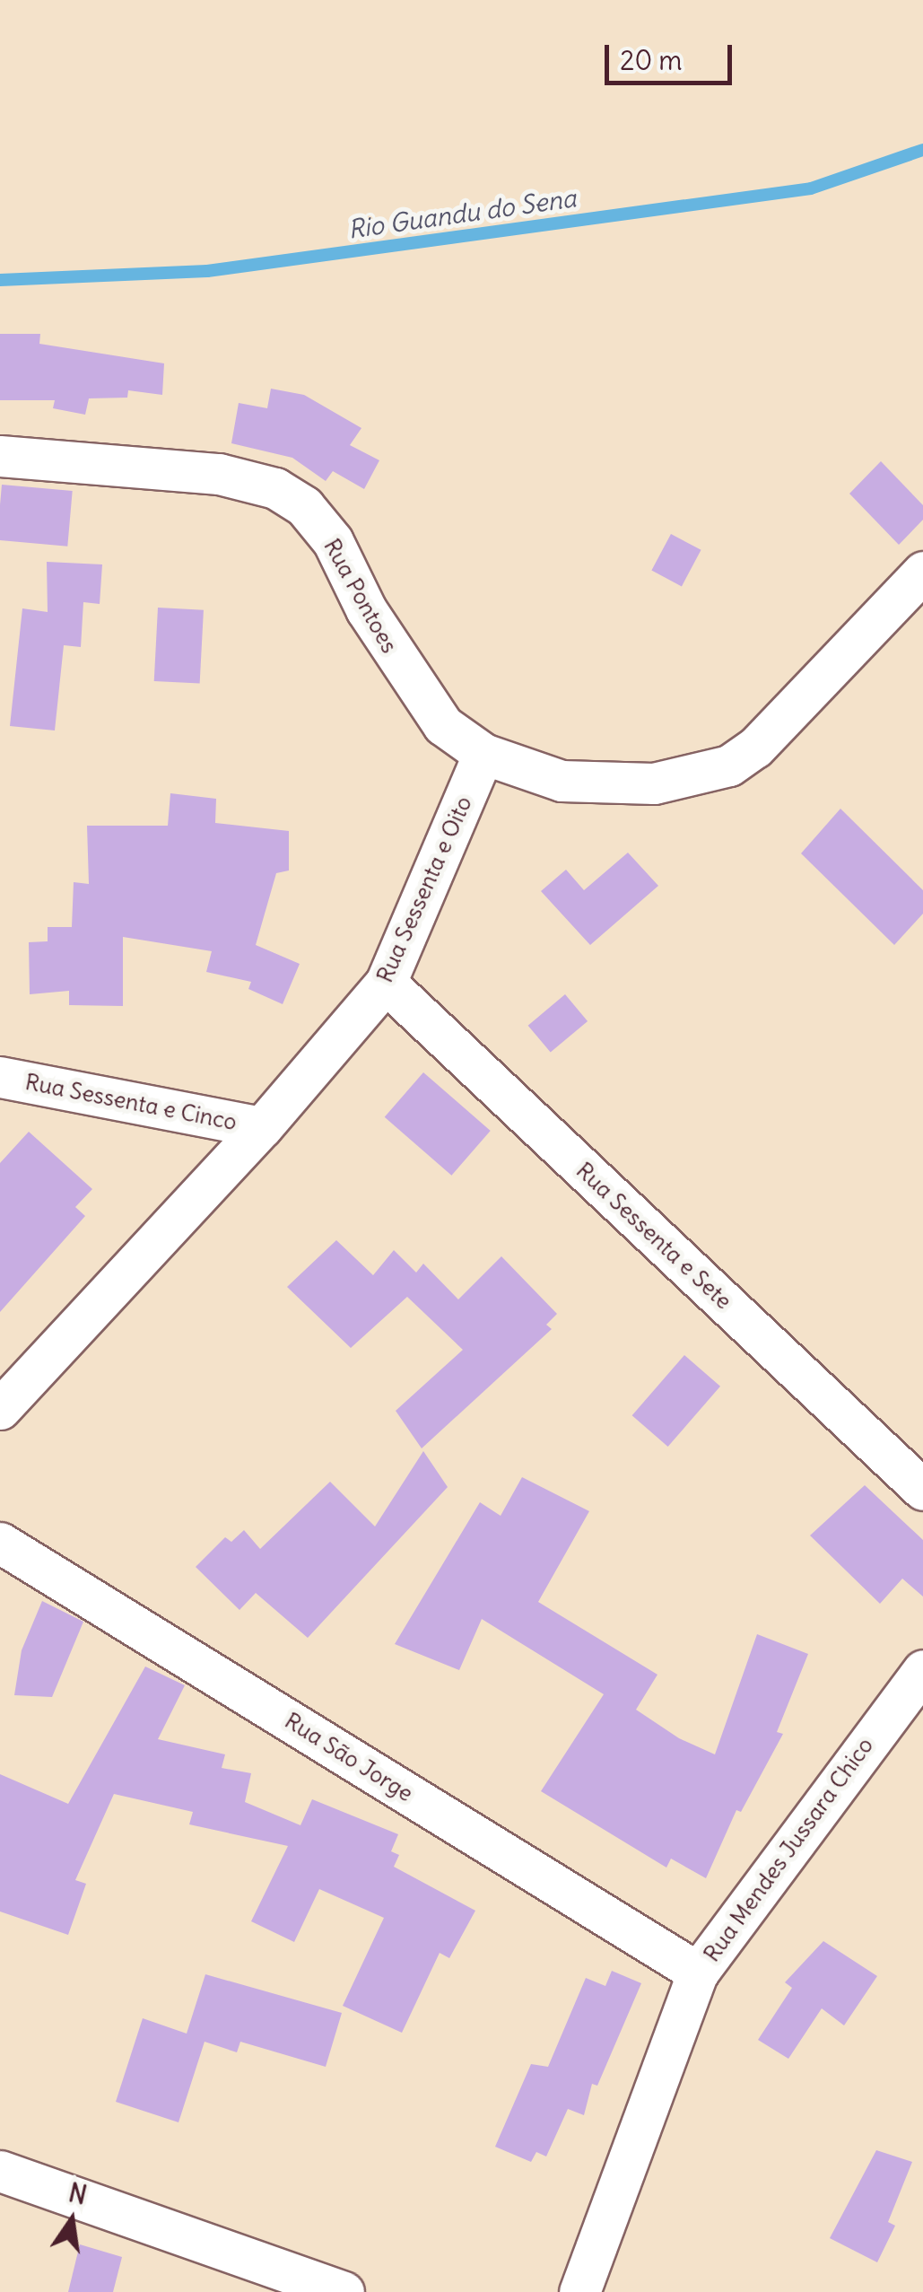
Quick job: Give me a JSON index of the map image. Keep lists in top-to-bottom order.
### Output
{
  "streets": {
    "street": [
      "Rua Pontoes",
      "Rua Sessenta e Oito",
      "Rua Sessenta e Cinco",
      "Rua Sessenta e Sete",
      "Rua São Jorge",
      "Rua Mendes Jussara Chico"
    ]
  },
  "crossings": [
    ["Rua Pontoes", "Rua Sessenta e Oito"],
    ["Rua Sessenta e Oito", "Rua Sessenta e Cinco"],
    ["Rua Sessenta e Oito", "Rua Sessenta e Sete"],
    ["Rua São Jorge", "Rua Mendes Jussara Chico"]
  ],
  "water": ["Rio Guandu do Sena"],
  "scale_bar": "20 m",
  "north": "top"
}
